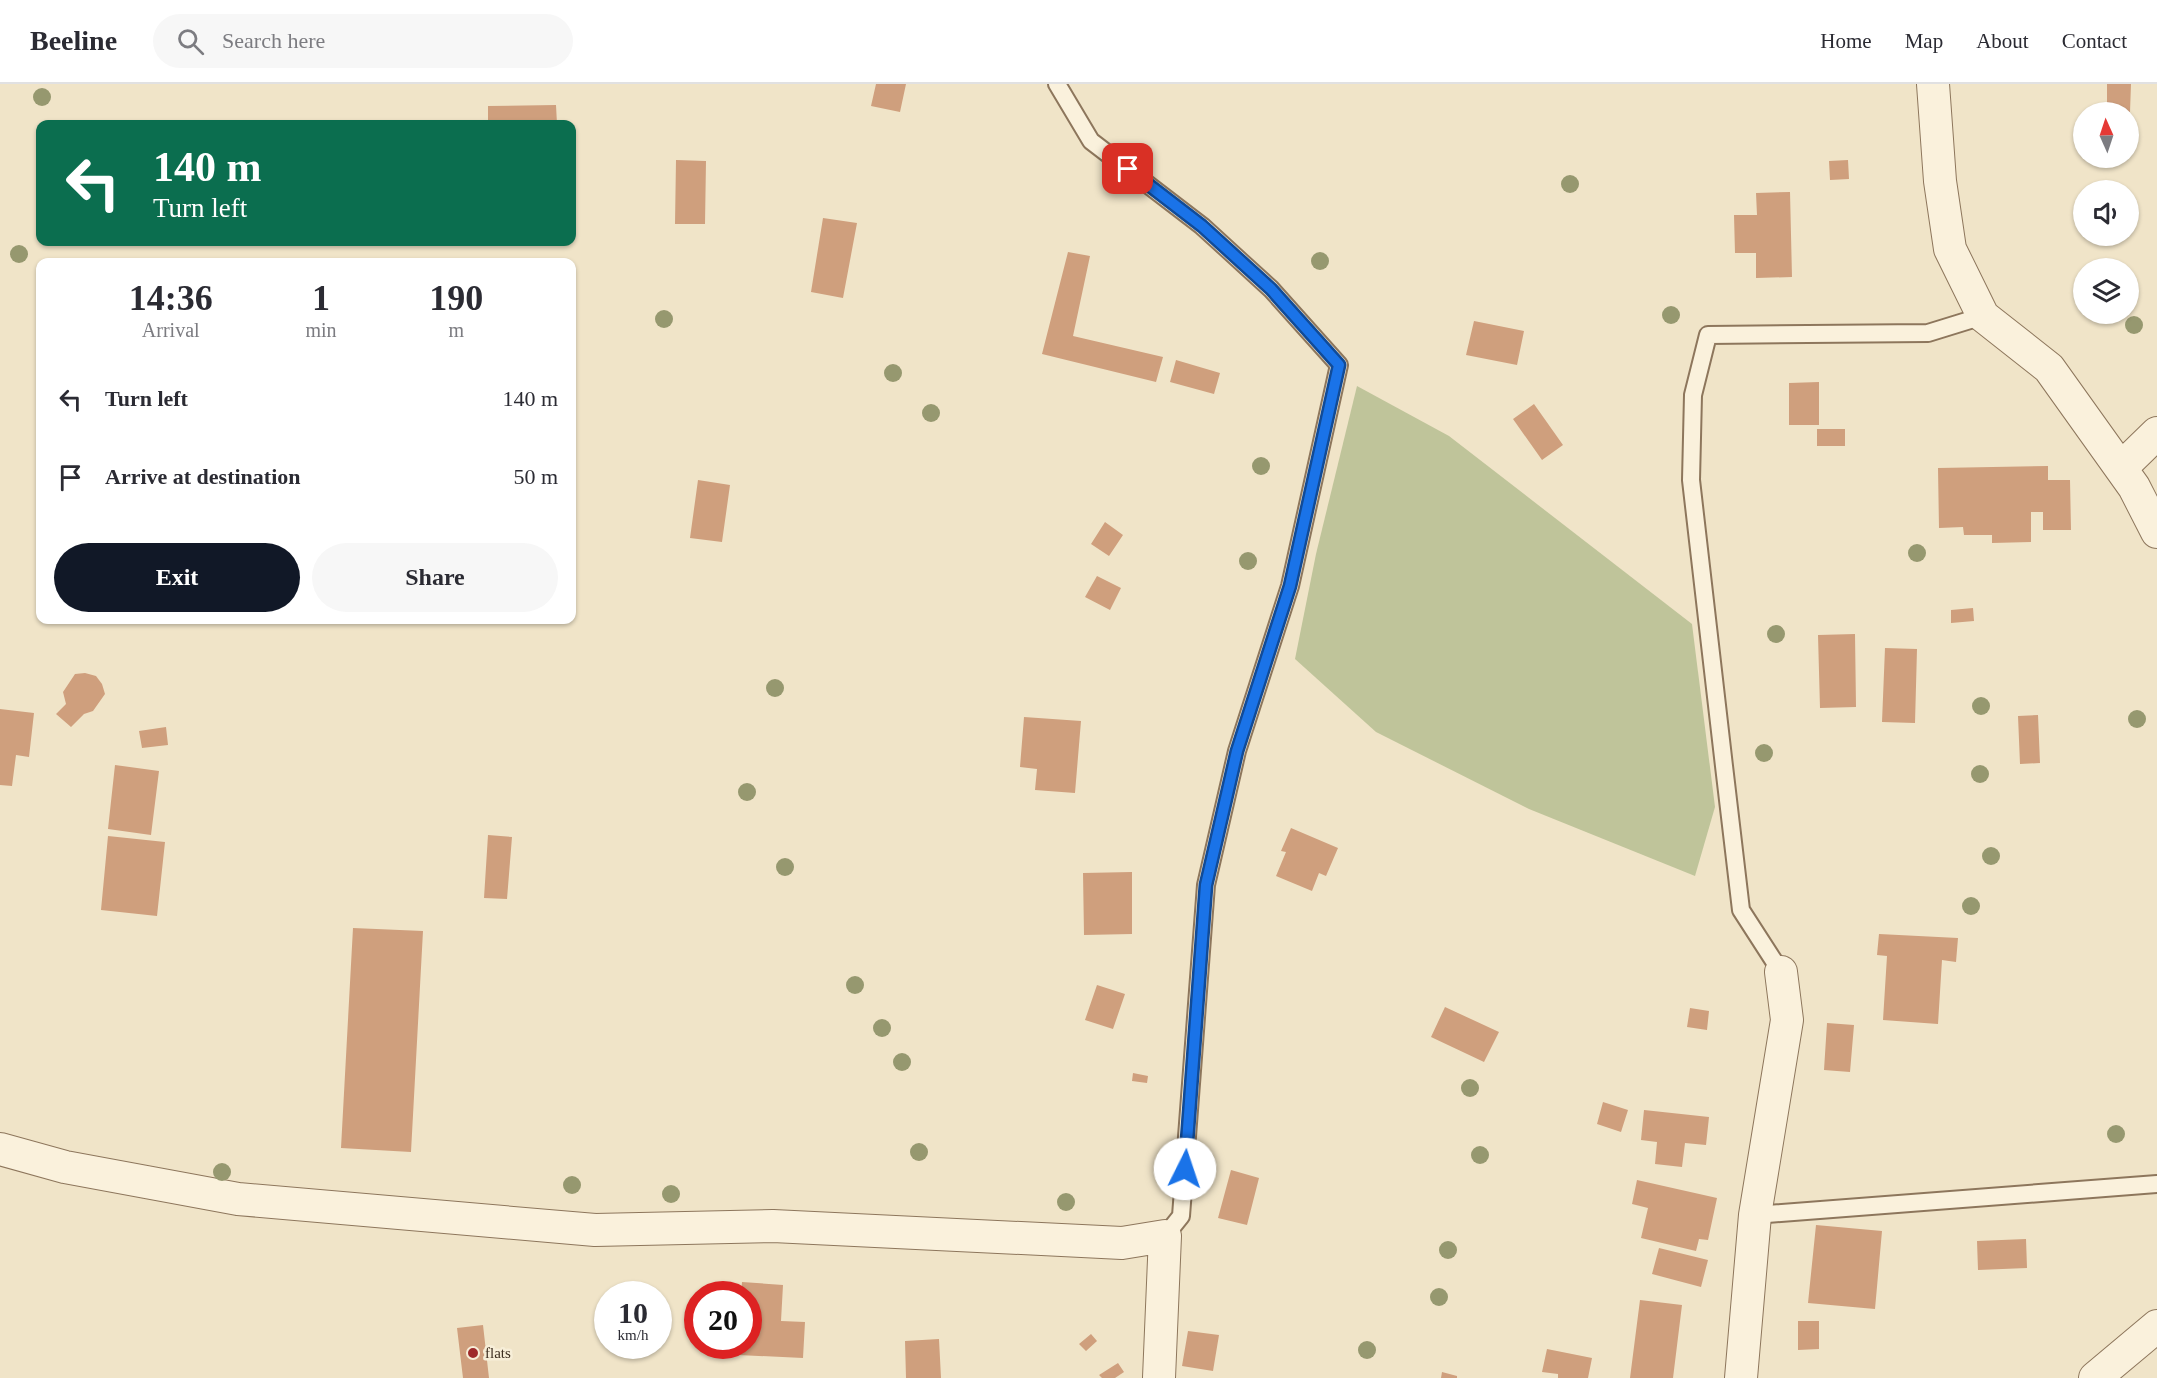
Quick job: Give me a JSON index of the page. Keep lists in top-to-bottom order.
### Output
{
  "places": ["flats"],
  "north": "top",
  "page": {
    "header": "Beeline",
    "search": "Search here",
    "nav": [
      "Home",
      "Map",
      "About",
      "Contact"
    ],
    "turn": ["140 m", "Turn left"],
    "eta": [
      "14:36",
      "Arrival",
      "1",
      "min",
      "190",
      "m"
    ],
    "list": [
      {
        "name": "Turn left",
        "value": "140 m"
      },
      {
        "name": "Arrive at destination",
        "value": "50 m"
      }
    ],
    "buttons": ["Exit", "Share"],
    "speed": "10 km/h",
    "limit": "20"
  }
}
